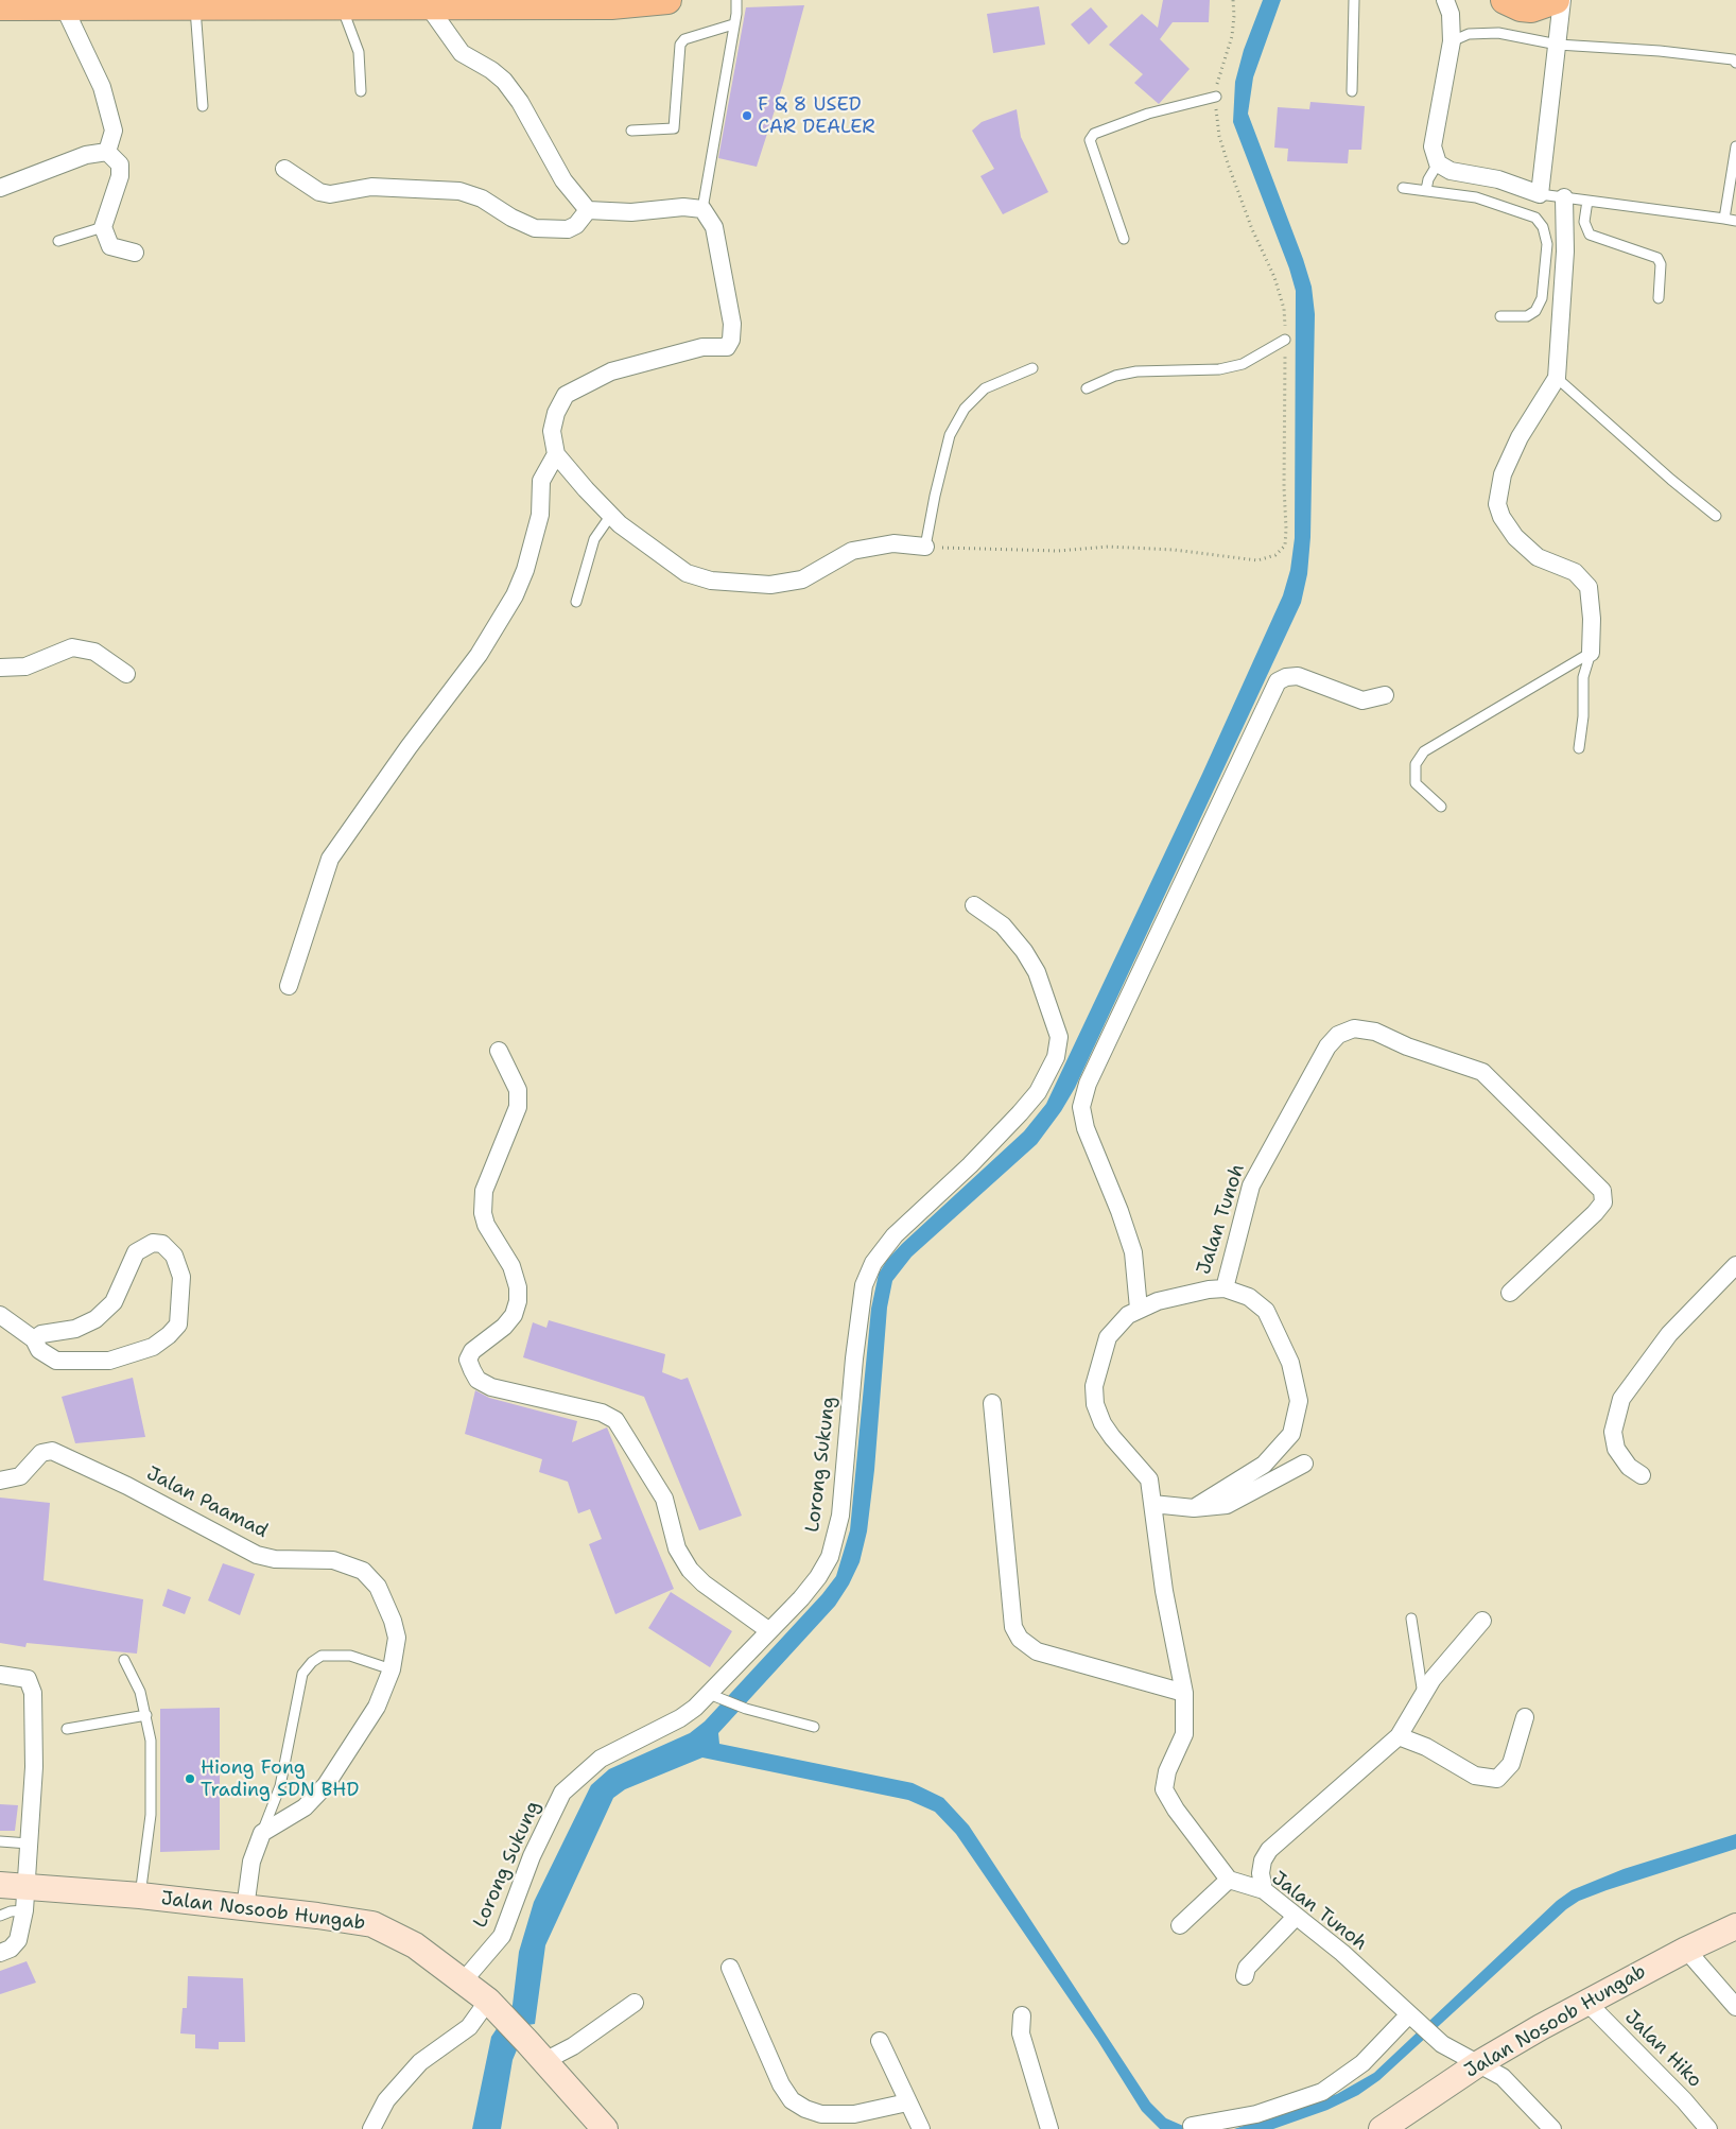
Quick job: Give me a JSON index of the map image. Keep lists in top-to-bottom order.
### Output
{
  "streets": {
    "main road": ["Jalan Nosoob Hungab"],
    "street": [
      "Jalan Tunoh",
      "Lorong Sukung",
      "Jalan Paamad",
      "Jalan Hiko"
    ]
  },
  "crossings": [
    ["Jalan Tunoh", "Jalan Nosoob Hungab"],
    ["Lorong Sukung", "Jalan Nosoob Hungab"],
    ["Jalan Nosoob Hungab", "Jalan Hiko"]
  ],
  "places": ["F & 8 USED CAR DEALER", "Hiong Fong Trading SDN BHD"]
}
